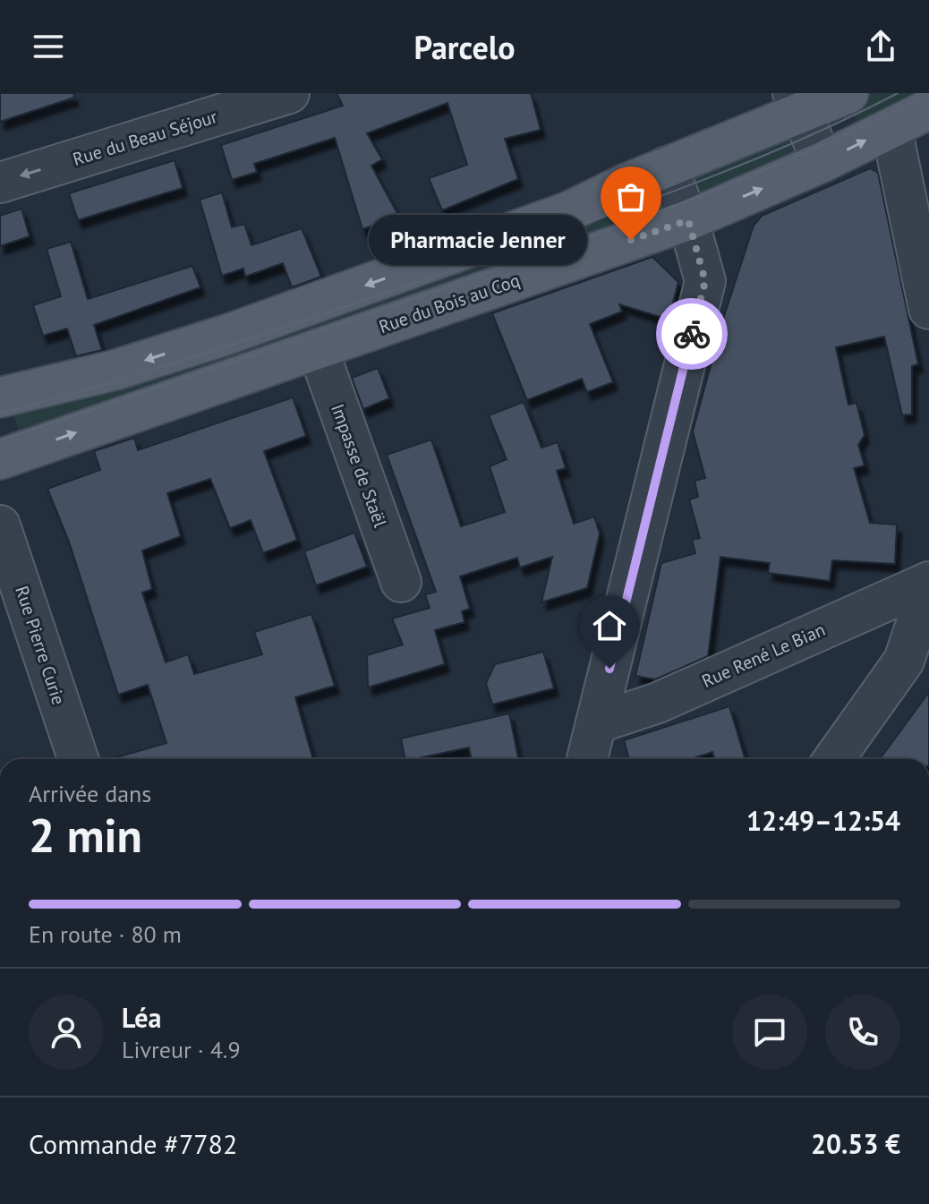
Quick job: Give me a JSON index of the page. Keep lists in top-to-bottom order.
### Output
{
  "streets": {
    "main road": ["Rue du Bois au Coq"],
    "street": [
      "Rue du Beau Séjour",
      "Impasse de Staël",
      "Rue Pierre Curie",
      "Rue René Le Bian"
    ]
  },
  "crossings": [
    ["Rue du Bois au Coq", "Impasse de Staël"]
  ],
  "one_way": ["Rue du Beau Séjour"],
  "places": ["Pharmacie Jenner"],
  "page": {
    "header": "Parcelo",
    "bubble": "Pharmacie Jenner",
    "heading": ["2 min", "Arrivée dans", "12:49–12:54"],
    "panel": [
      "Léa",
      "Livreur · 4.9",
      "Commande #7782",
      "20.53 €"
    ],
    "bar": "En route · 80 m"
  }
}
